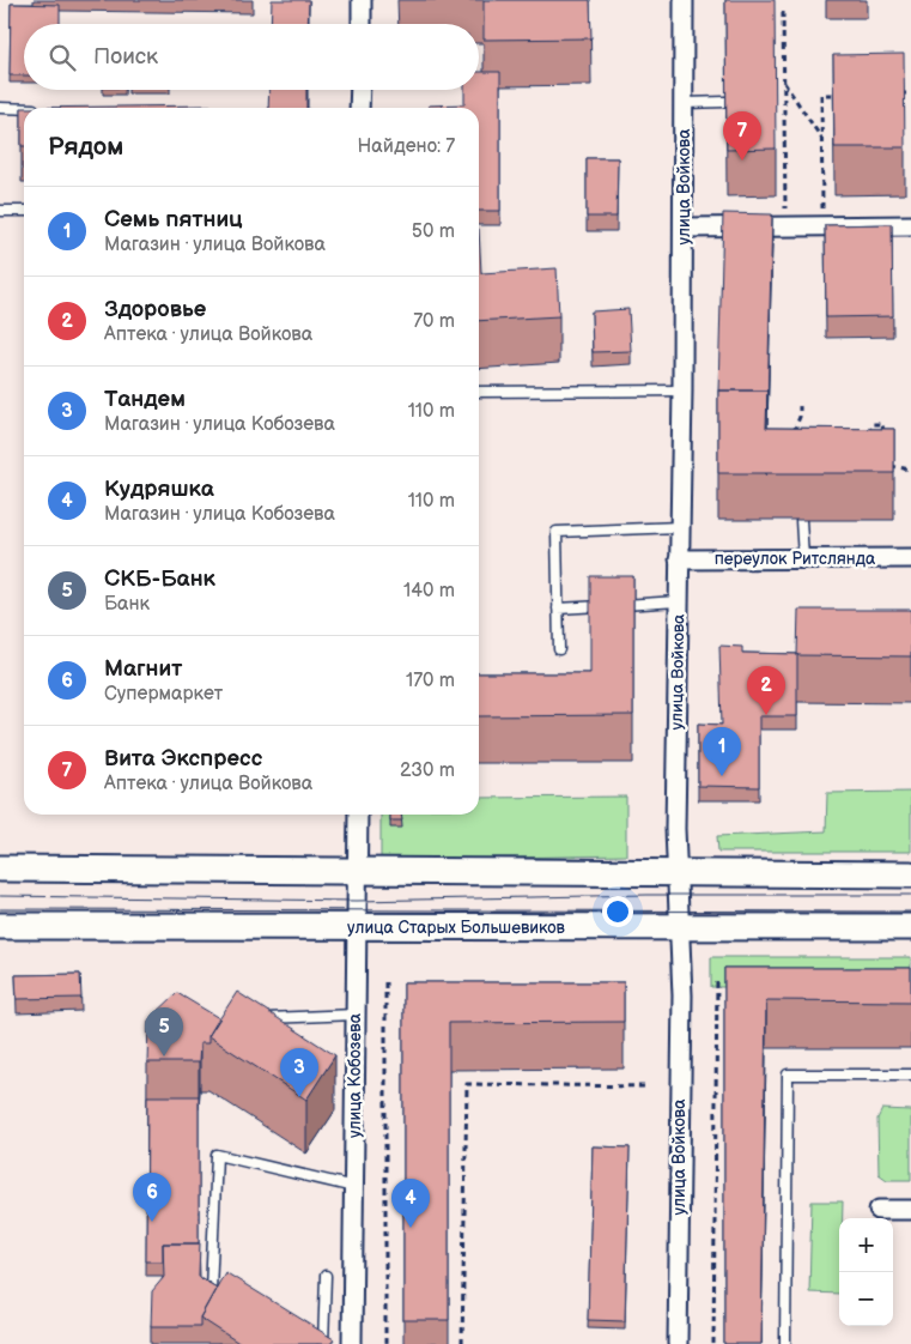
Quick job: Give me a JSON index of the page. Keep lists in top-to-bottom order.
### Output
{
  "streets": {
    "main road": ["улица Старых Большевиков"],
    "street": ["улица Войкова", "переулок Ритслянда", "улица Кобозева"]
  },
  "crossings": [
    ["улица Войкова", "переулок Ритслянда"],
    ["улица Войкова", "улица Старых Большевиков"],
    ["улица Старых Большевиков", "улица Кобозева"]
  ],
  "page": {
    "search": "Поиск",
    "heading": ["Рядом", "Найдено: 7"],
    "pins": [
      "7",
      "2",
      "1",
      "5",
      "3",
      "6",
      "4"
    ],
    "list": [
      {
        "mark": "1",
        "name": "Семь пятниц",
        "note": "Магазин · улица Войкова",
        "value": "50 m"
      },
      {
        "mark": "2",
        "name": "Здоровье",
        "note": "Аптека · улица Войкова",
        "value": "70 m"
      },
      {
        "mark": "3",
        "name": "Тандем",
        "note": "Магазин · улица Кобозева",
        "value": "110 m"
      },
      {
        "mark": "4",
        "name": "Кудряшка",
        "note": "Магазин · улица Кобозева",
        "value": "110 m"
      },
      {
        "mark": "5",
        "name": "СКБ-Банк",
        "note": "Банк",
        "value": "140 m"
      },
      {
        "mark": "6",
        "name": "Магнит",
        "note": "Супермаркет",
        "value": "170 m"
      },
      {
        "mark": "7",
        "name": "Вита Экспресс",
        "note": "Аптека · улица Войкова",
        "value": "230 m"
      }
    ],
    "map_buttons": ["+", "−"]
  }
}
